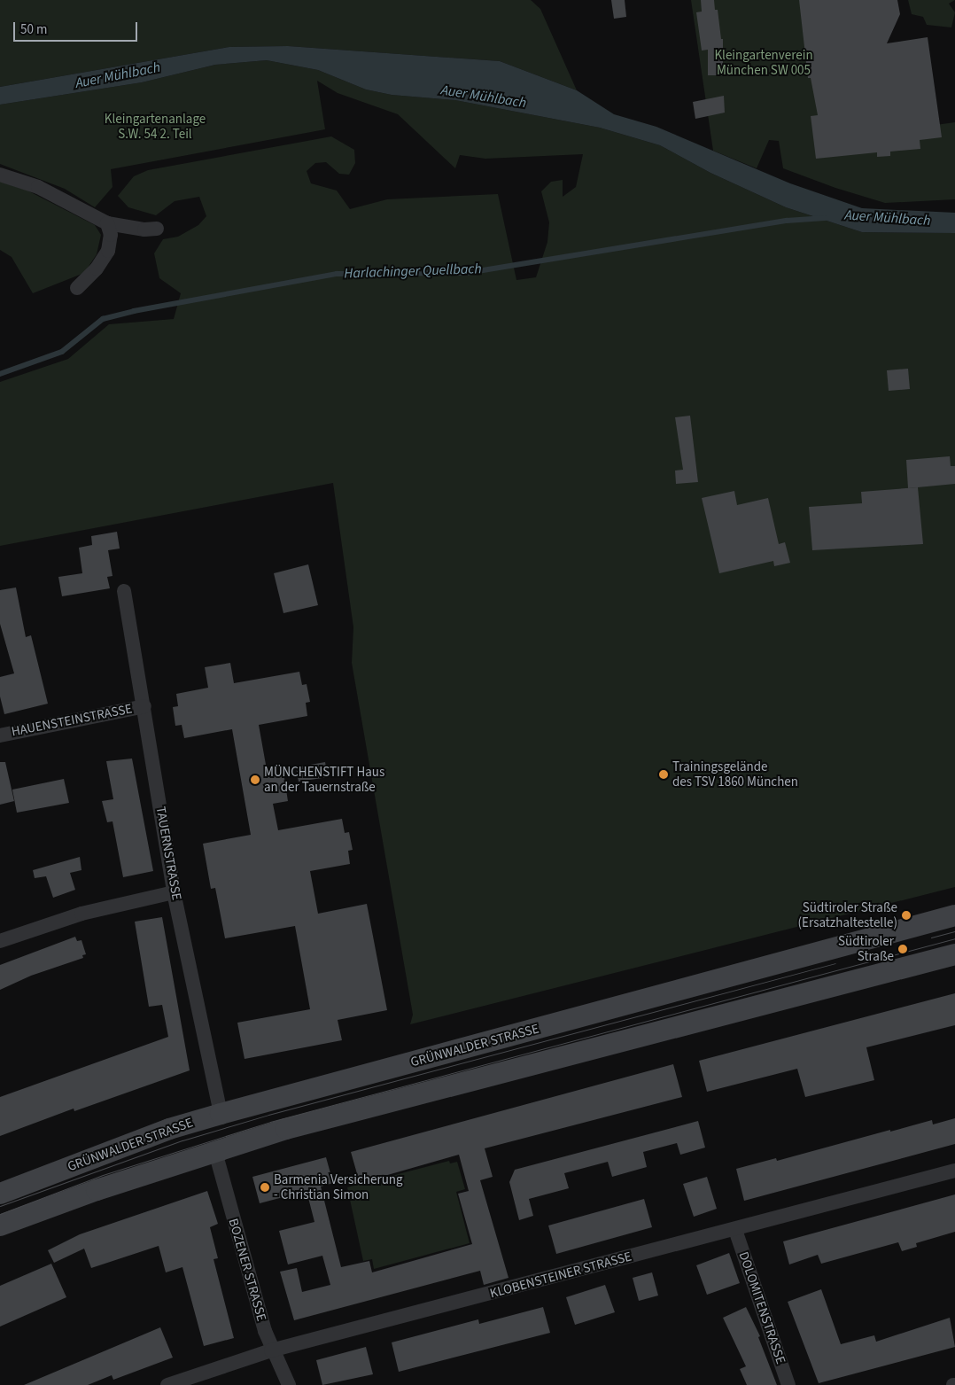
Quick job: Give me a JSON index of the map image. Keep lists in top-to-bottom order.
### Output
{
  "streets": {
    "main road": ["GRÜNWALDER STRASSE"],
    "street": [
      "HAUENSTEINSTRASSE",
      "TAUERNSTRASSE",
      "BOZENER STRASSE",
      "KLOBENSTEINER STRASSE",
      "DOLOMITENSTRASSE"
    ]
  },
  "crossings": [
    ["HAUENSTEINSTRASSE", "TAUERNSTRASSE"],
    ["TAUERNSTRASSE", "GRÜNWALDER STRASSE"],
    ["BOZENER STRASSE", "KLOBENSTEINER STRASSE"],
    ["KLOBENSTEINER STRASSE", "DOLOMITENSTRASSE"]
  ],
  "water": ["Auer Mühlbach", "Harlachinger Quellbach"],
  "parks": ["Kleingartenverein München SW 005", "Kleingartenanlage S.W. 54 2. Teil"],
  "places": [
    "Trainingsgelände des TSV 1860 München",
    "MÜNCHENSTIFT Haus an der Tauernstraße",
    "Südtiroler Straße (Ersatzhaltestelle)",
    "Südtiroler Straße",
    "Barmenia Versicherung - Christian Simon"
  ],
  "scale_bar": "50 m"
}
